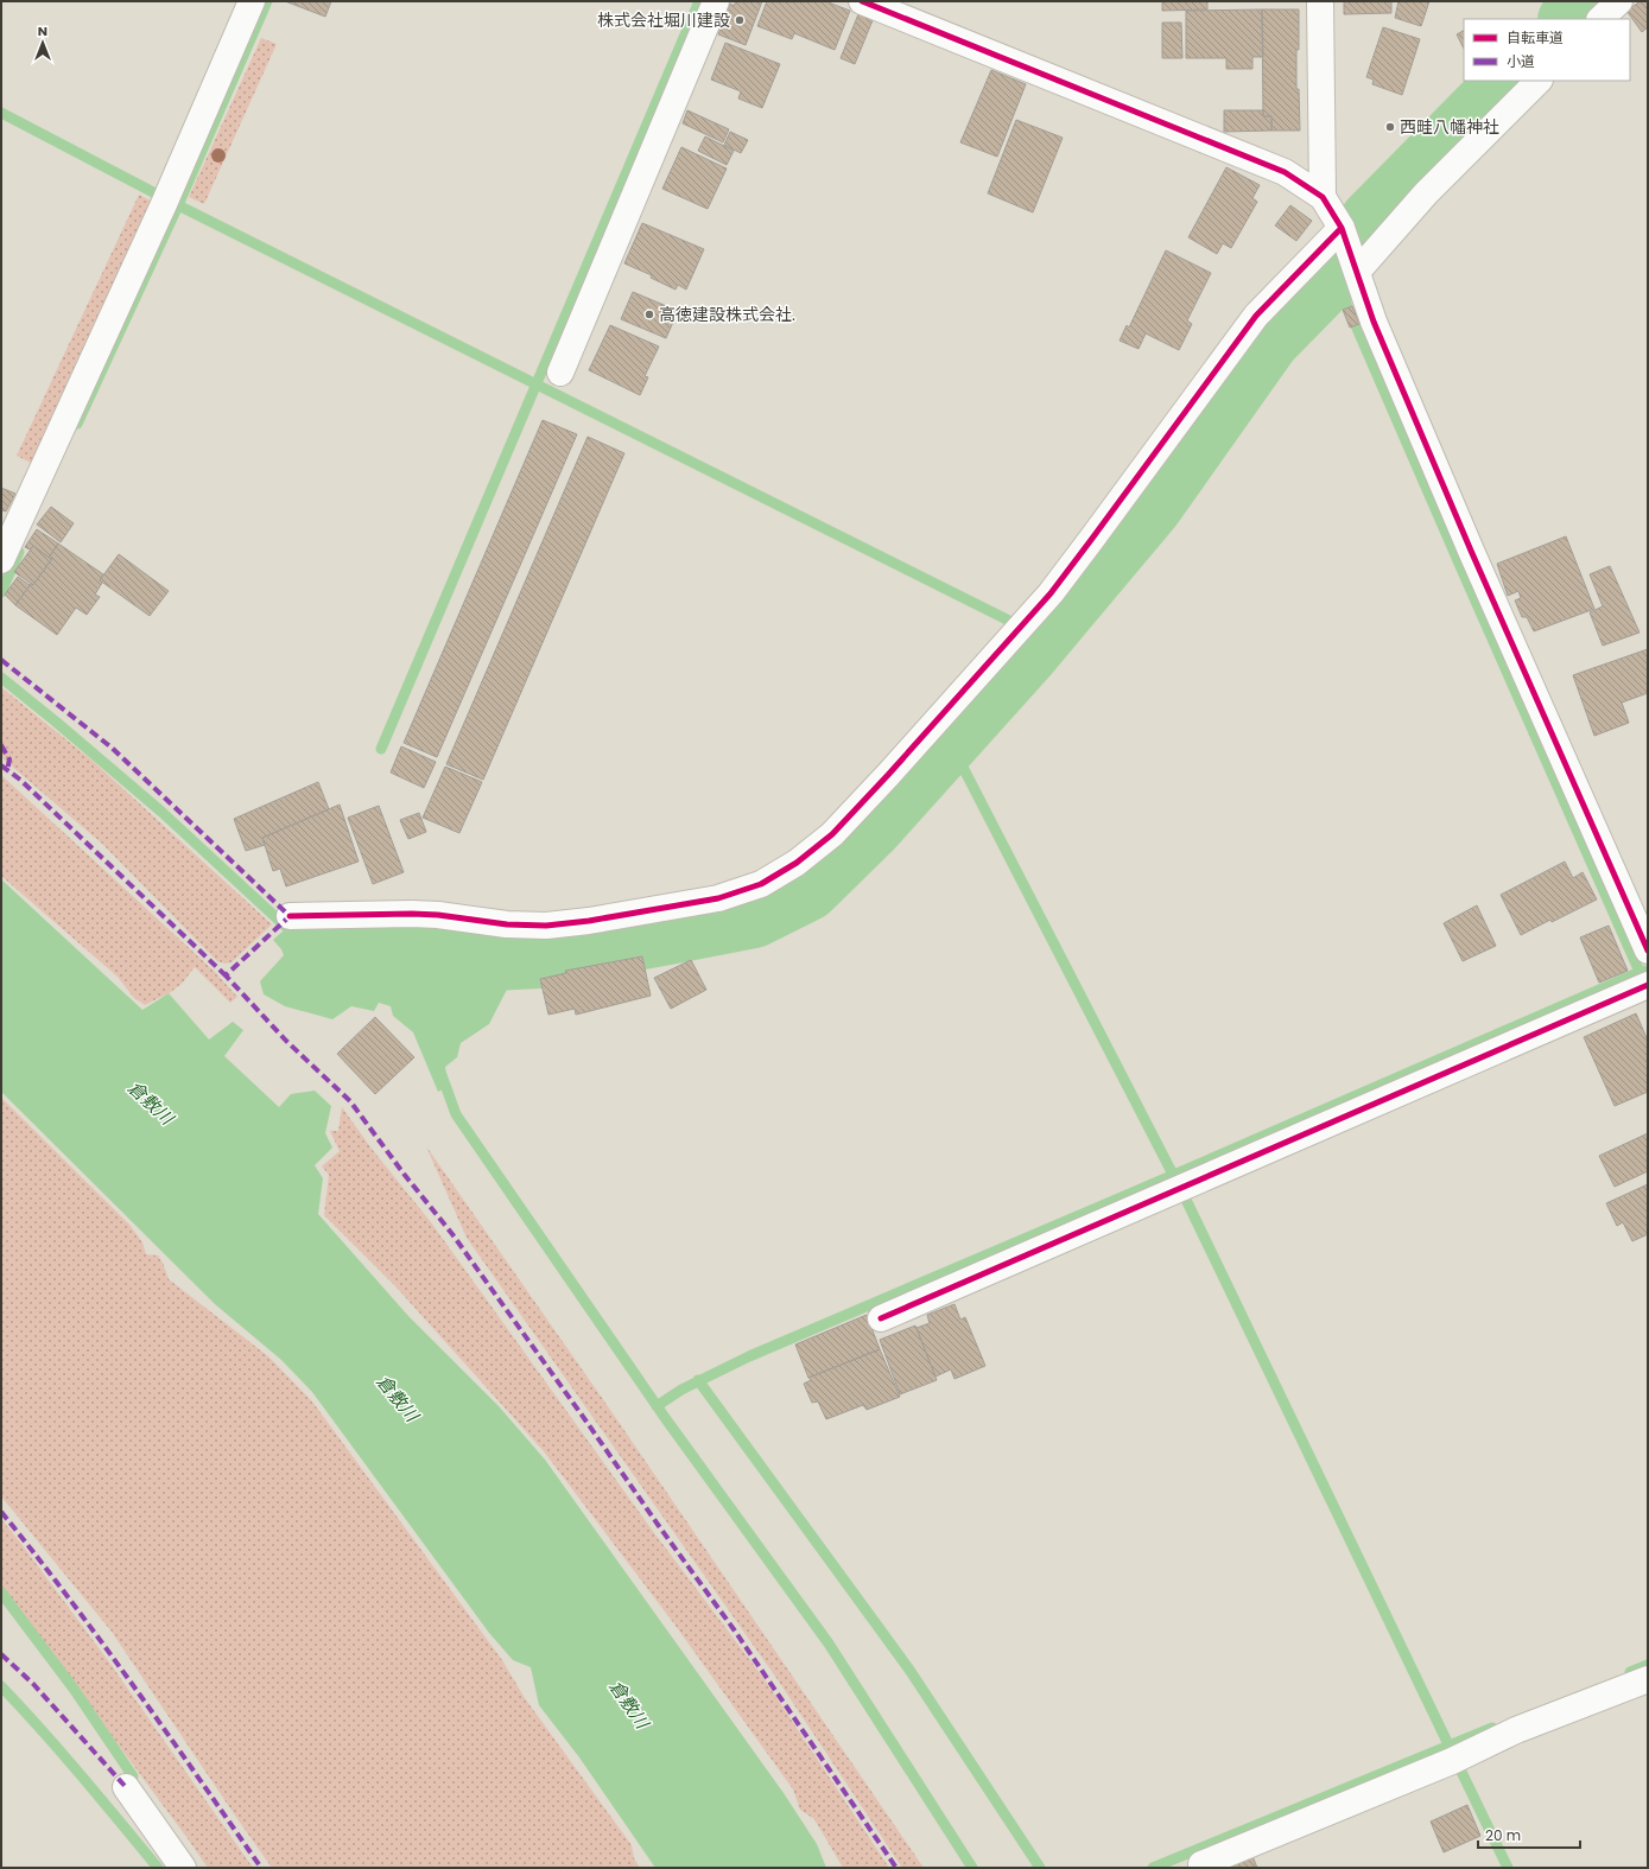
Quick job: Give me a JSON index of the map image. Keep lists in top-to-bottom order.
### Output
{
  "water": ["倉敷川"],
  "places": ["株式会社堀川建設", "西畦八幡神社", "高徳建設株式会社."],
  "legend": ["自転車道", "小道"],
  "scale_bar": "20 m",
  "north": "top"
}
